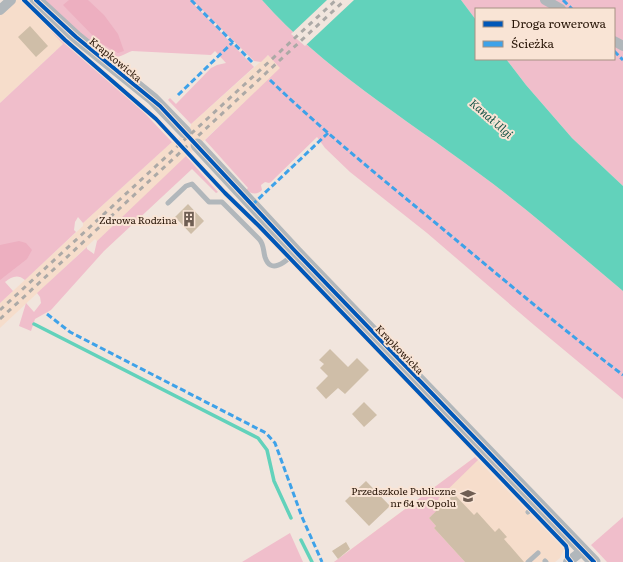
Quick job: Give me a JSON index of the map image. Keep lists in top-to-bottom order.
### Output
{
  "streets": {
    "street": ["Krapkowicka"]
  },
  "water": ["Kanał Ulgi"],
  "places": {
    "building": ["Zdrowa Rodzina"],
    "school or university": ["Przedszkole Publiczne nr 64 w Opolu"]
  },
  "legend": ["Droga rowerowa", "Ścieżka"]
}
